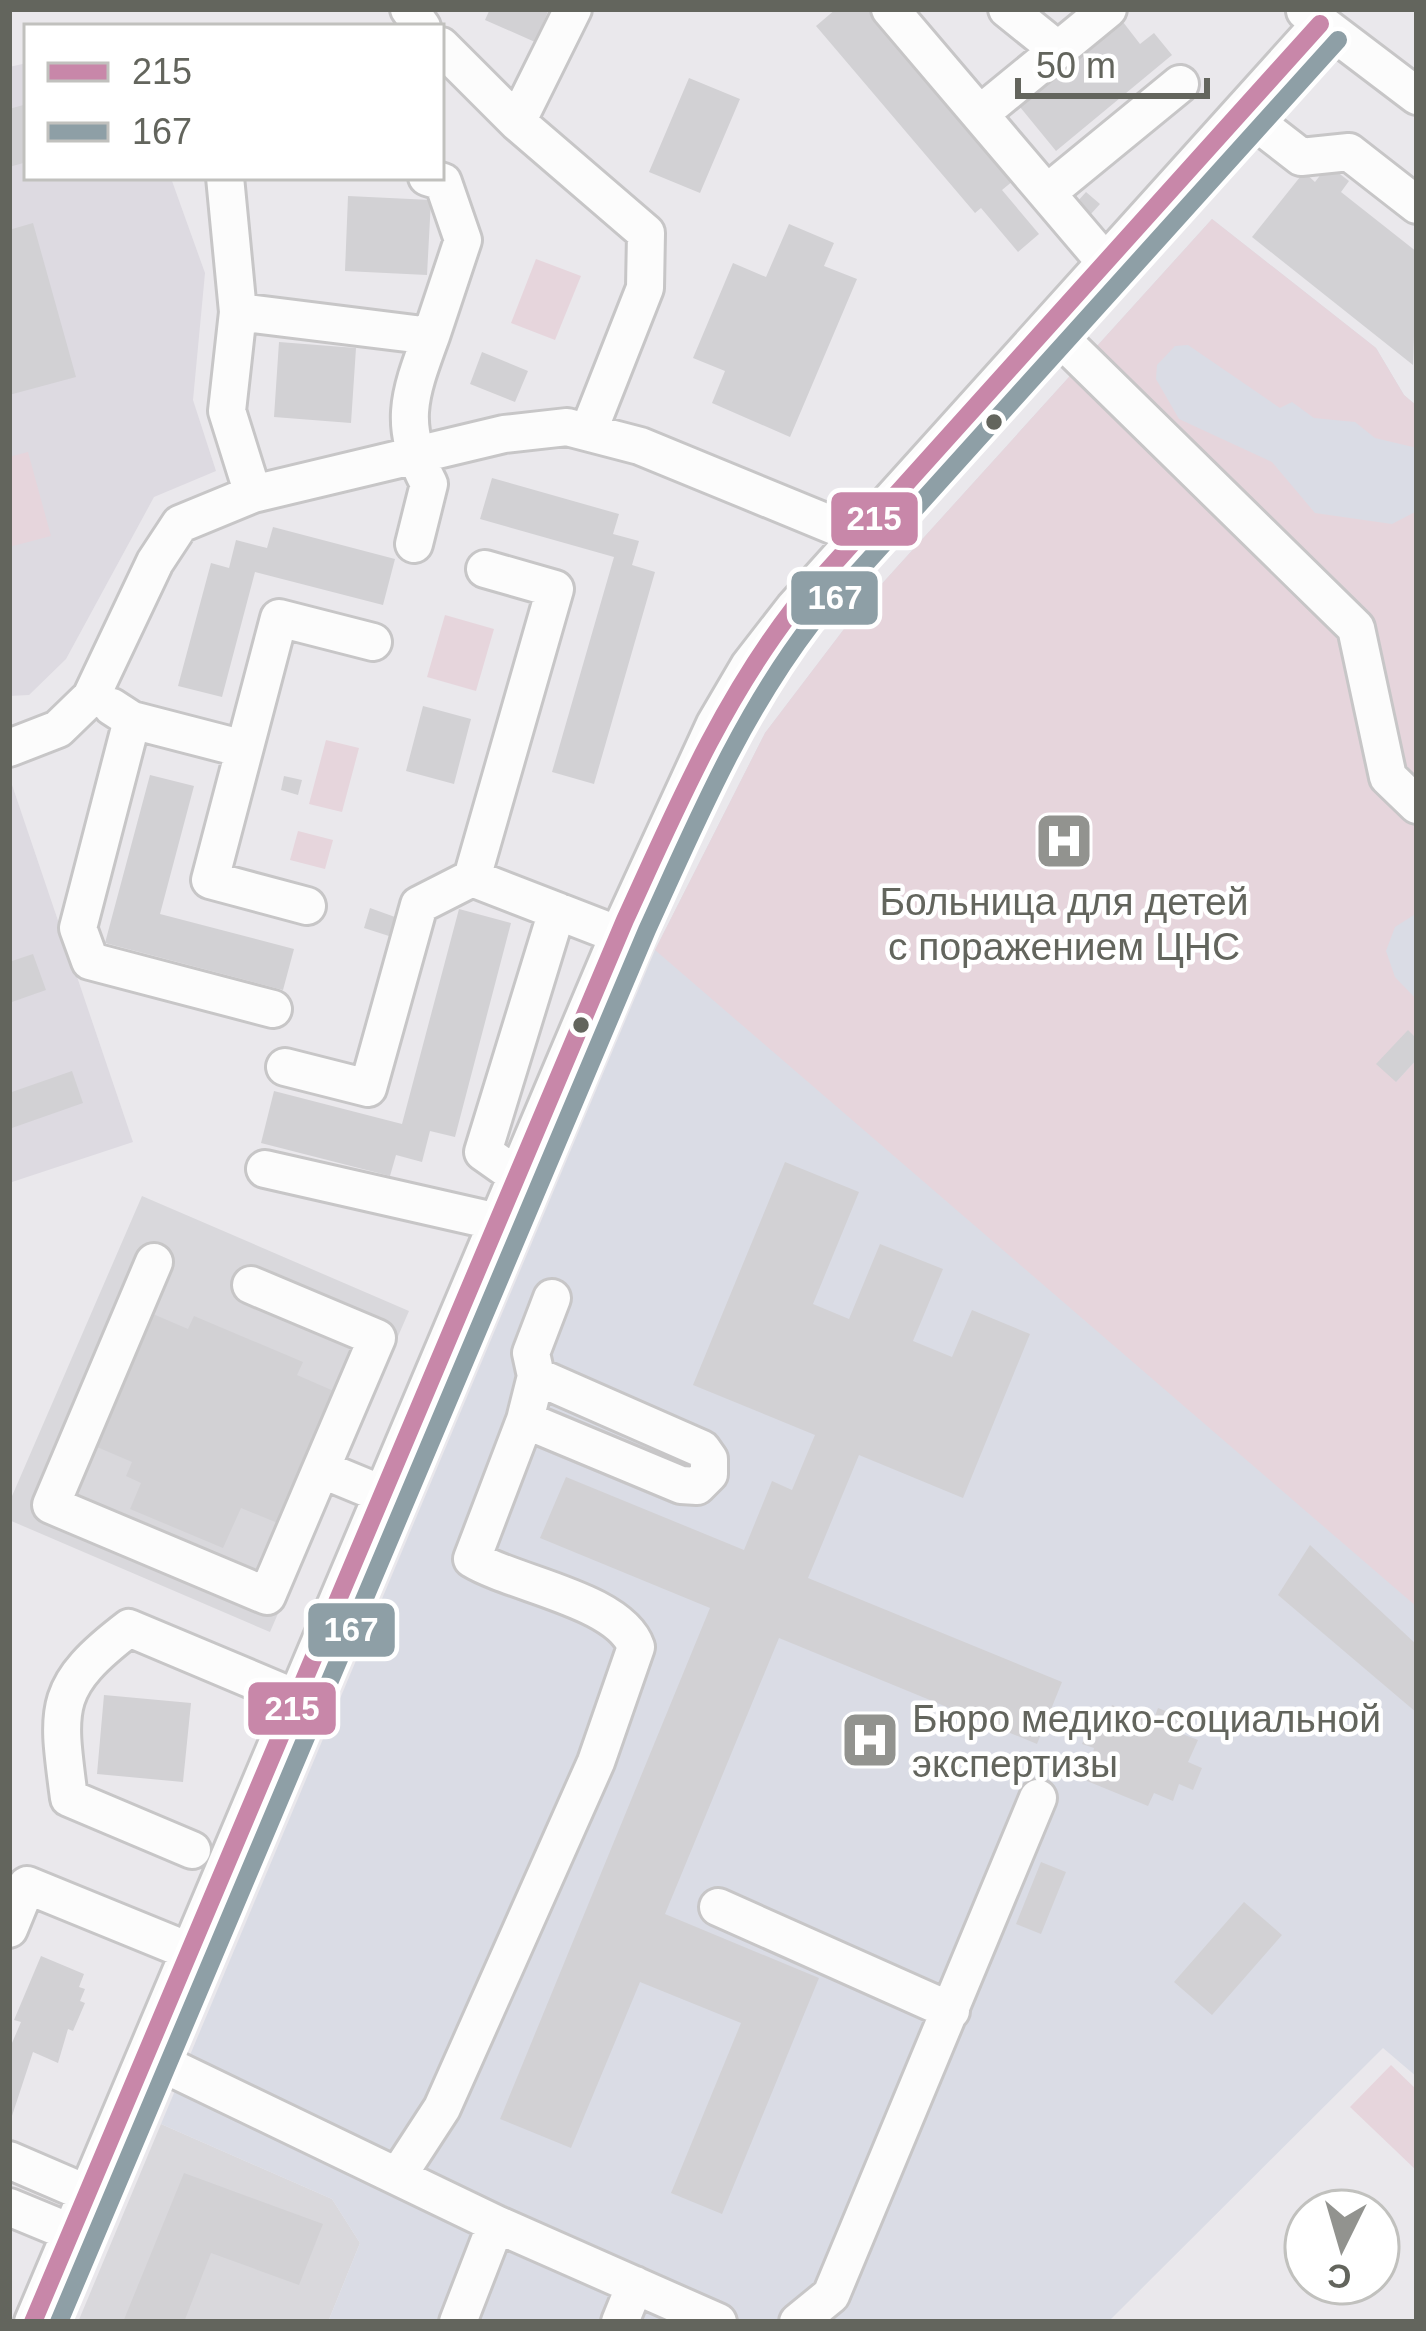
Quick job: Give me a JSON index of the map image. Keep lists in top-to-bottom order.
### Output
{
  "places": {
    "hospital": ["Больница для детей с поражением ЦНС", "Бюро медико-социальной экспертизы"]
  },
  "lines": ["transit line 215", "transit line 167"],
  "legend": ["215", "167"],
  "scale_bar": "50 m",
  "north": "bottom"
}
